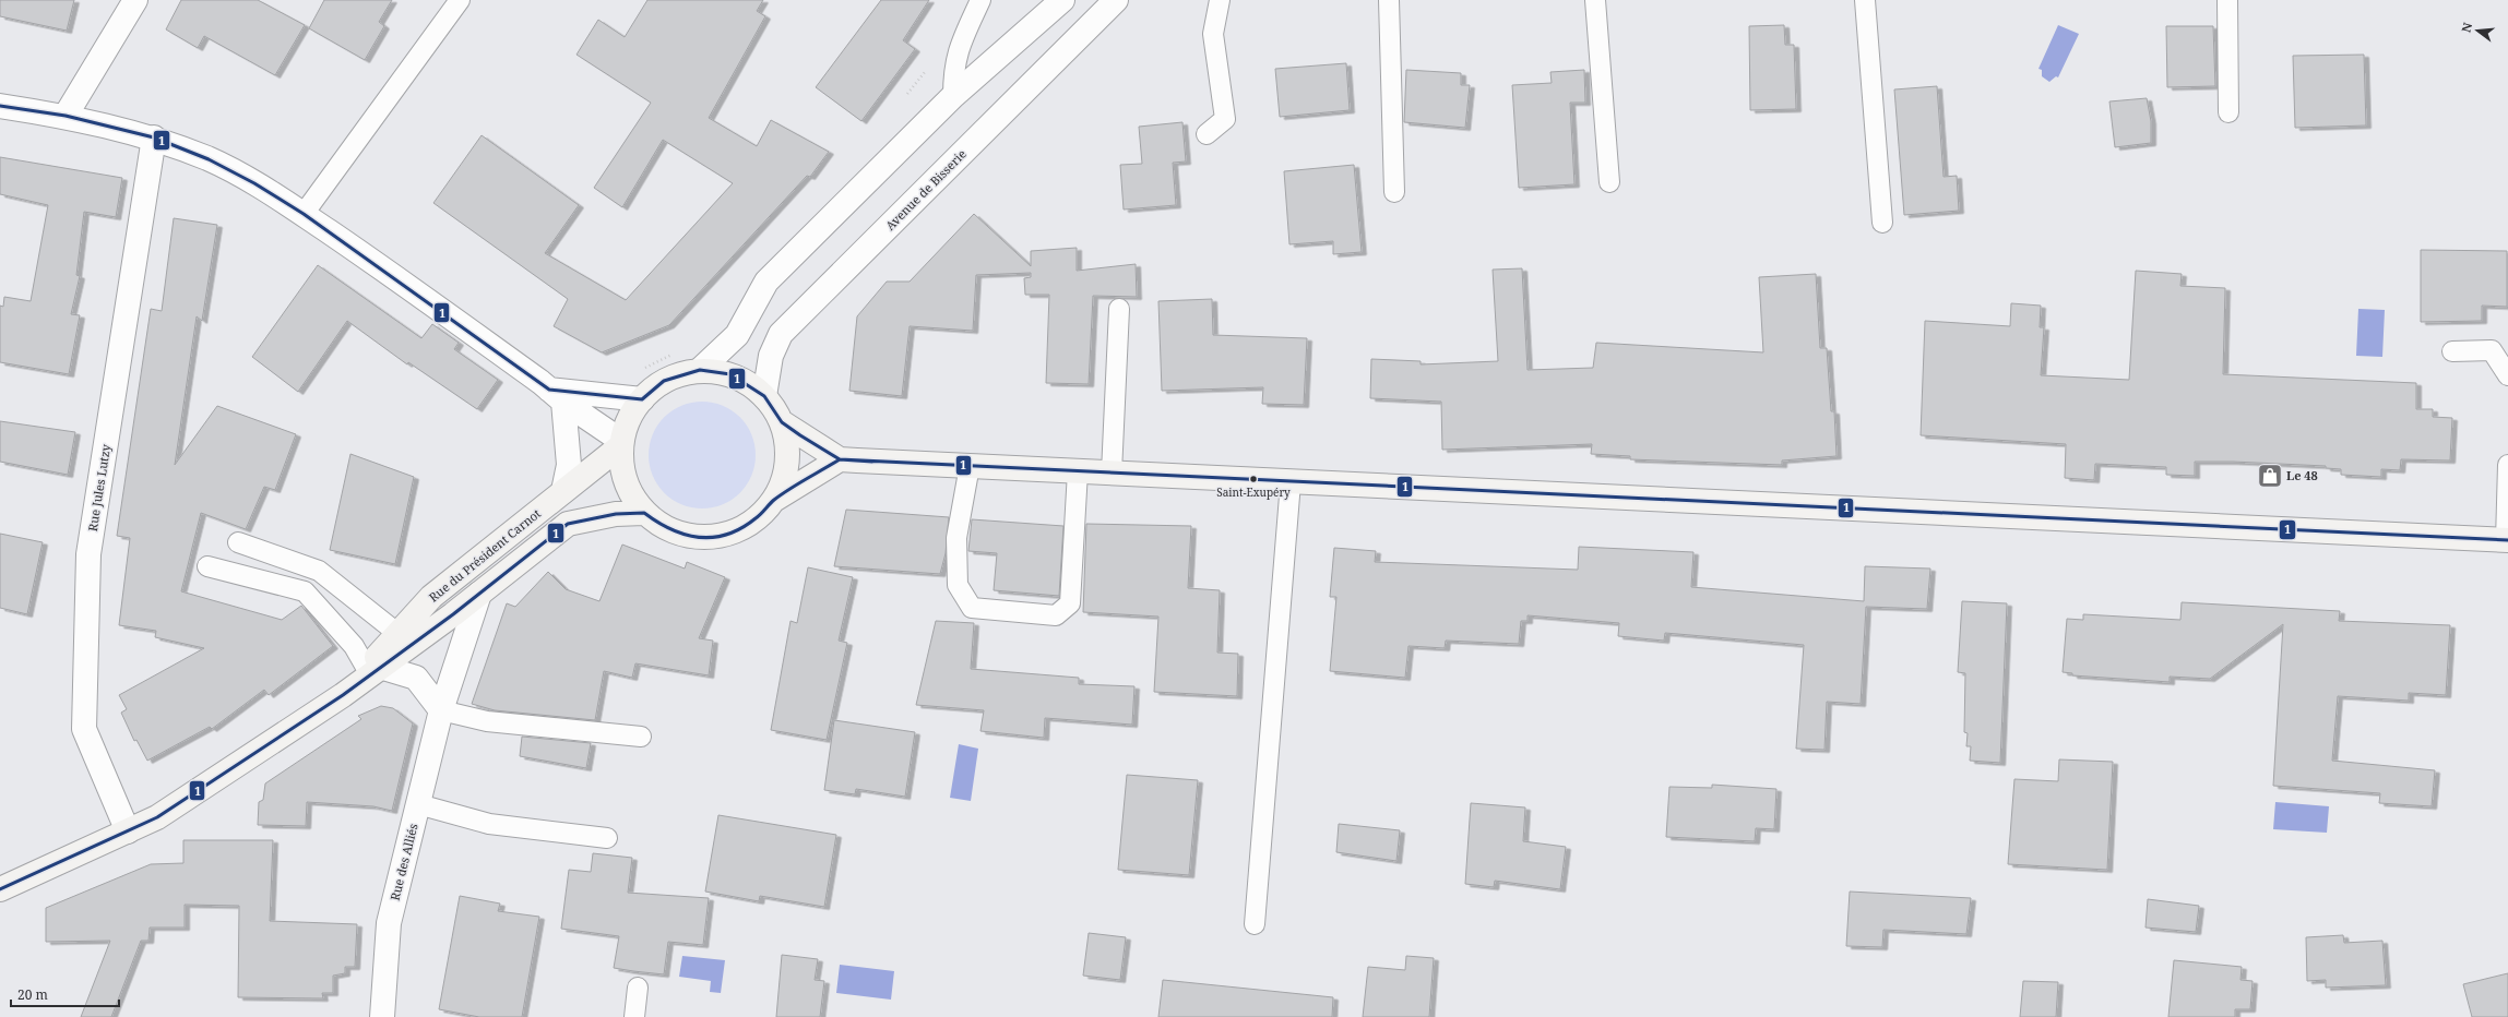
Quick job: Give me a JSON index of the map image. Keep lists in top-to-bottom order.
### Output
{
  "streets": {
    "main road": ["Rue du Président Carnot"],
    "street": ["Avenue de Bisserie", "Rue Jules Lutzy", "Rue des Alliés"]
  },
  "crossings": [
    ["Rue Jules Lutzy", "Rue du Président Carnot"],
    ["Rue du Président Carnot", "Rue des Alliés"]
  ],
  "places": {
    "shop": ["Le 48"],
    "other": ["Saint-Exupéry"]
  },
  "lines": ["transit line 1"],
  "scale_bar": "20 m",
  "north": "left"
}
